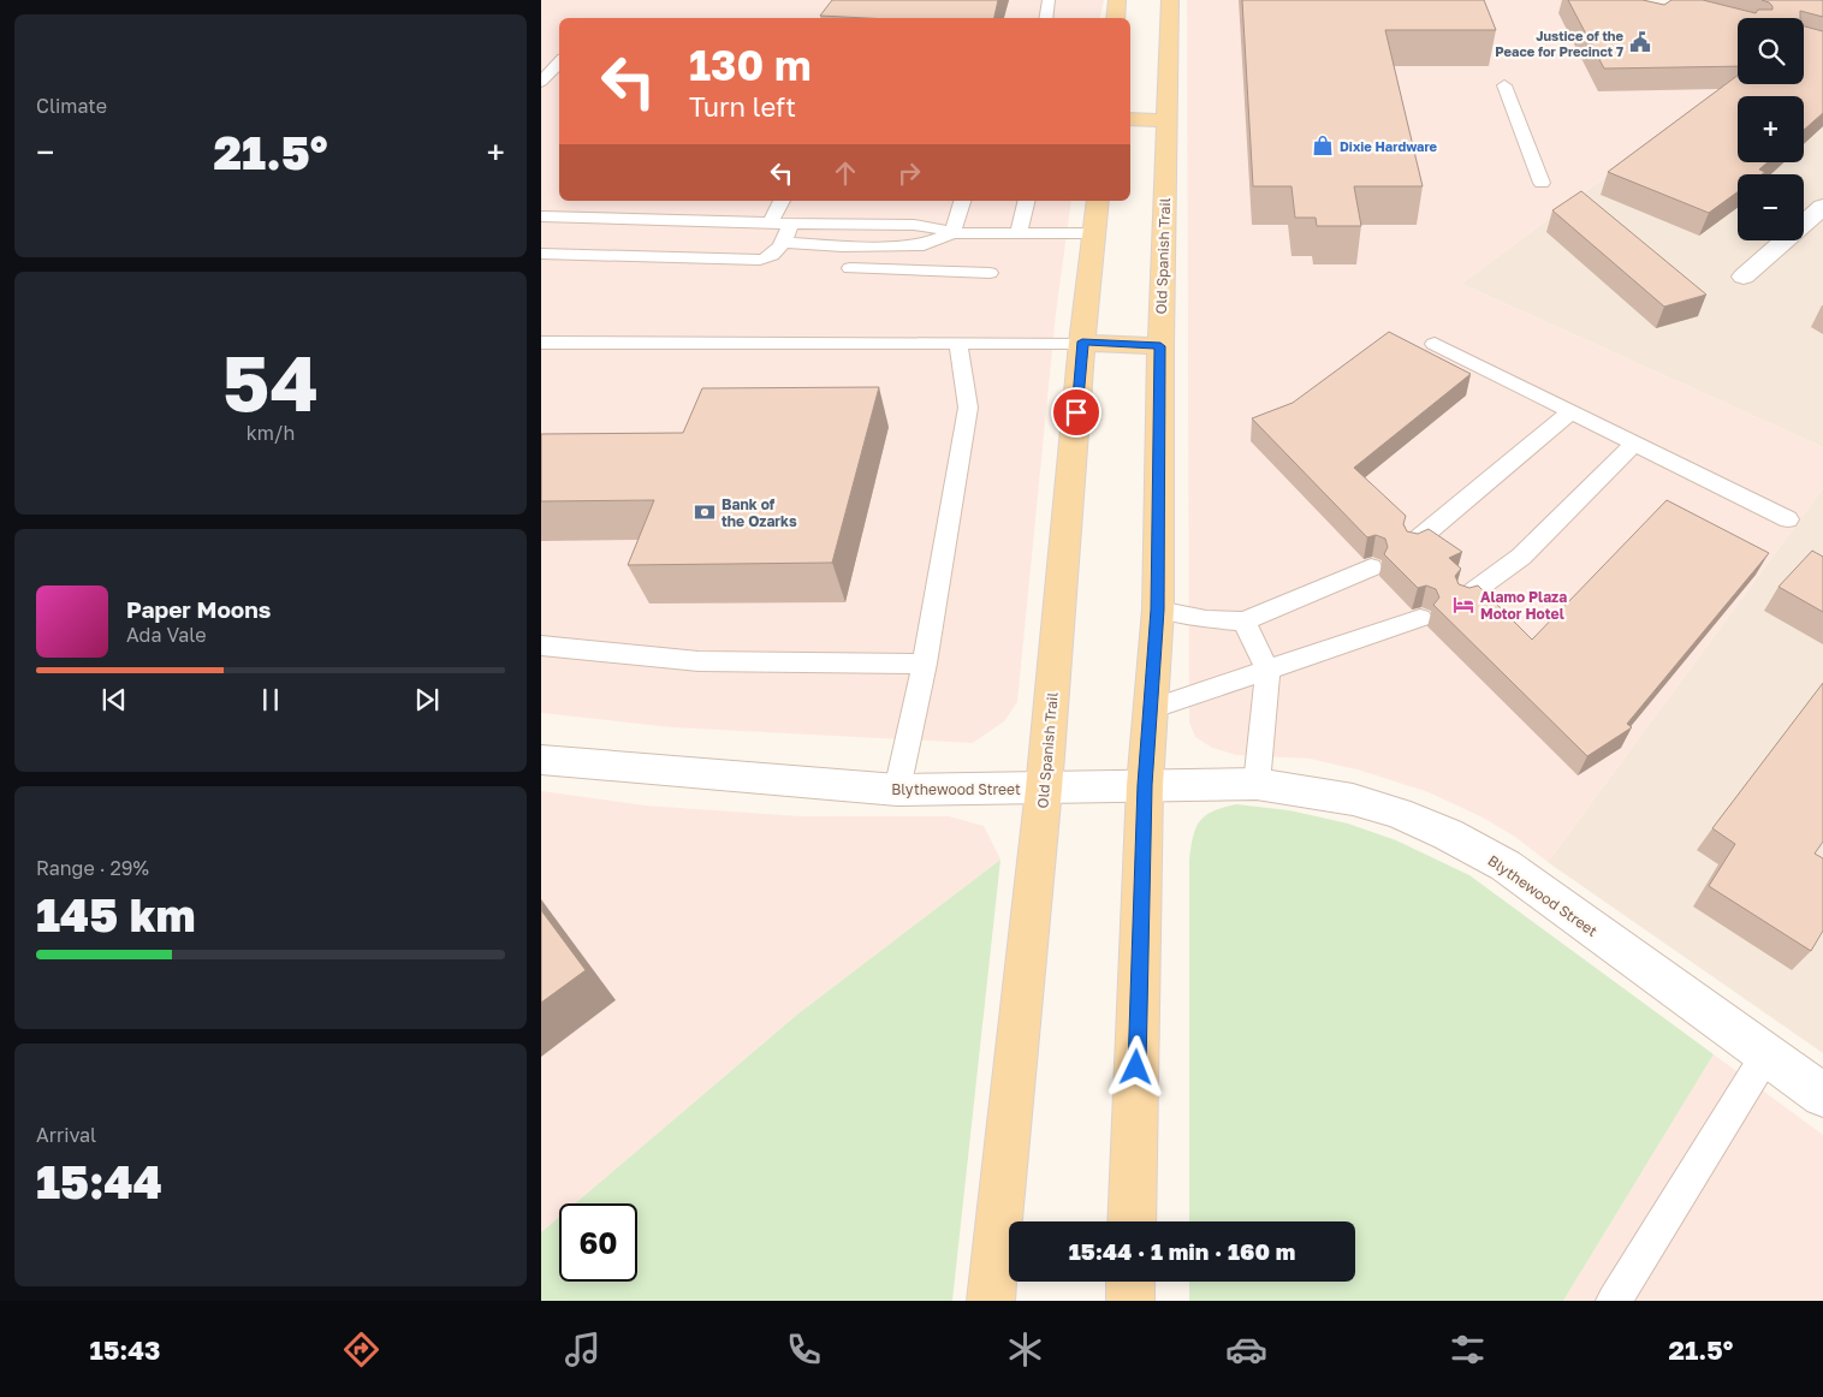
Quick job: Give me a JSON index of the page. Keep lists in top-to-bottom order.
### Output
{
  "streets": {
    "main road": ["Old Spanish Trail"],
    "street": ["Blythewood Street"]
  },
  "crossings": [
    ["Old Spanish Trail", "Blythewood Street"]
  ],
  "places": {
    "public building": ["Justice of the Peace for Precinct 7"],
    "shop": ["Dixie Hardware"],
    "bank": ["Bank of the Ozarks"],
    "hotel": ["Alamo Plaza Motor Hotel"]
  },
  "page": {
    "tile": [
      "Climate",
      ["54", "km/h"],
      ["Range · 29%", "145 km"],
      ["Arrival", "15:44"]
    ],
    "map_buttons": ["+", "−"],
    "turn": ["130 m", "Turn left"],
    "heat": ["−", "21.5°", "+"],
    "song": ["Paper Moons", "Ada Vale"],
    "limit": "60",
    "trip": "15:44 · 1 min · 160 m",
    "tabs": ["15:43", "21.5°"]
  }
}
